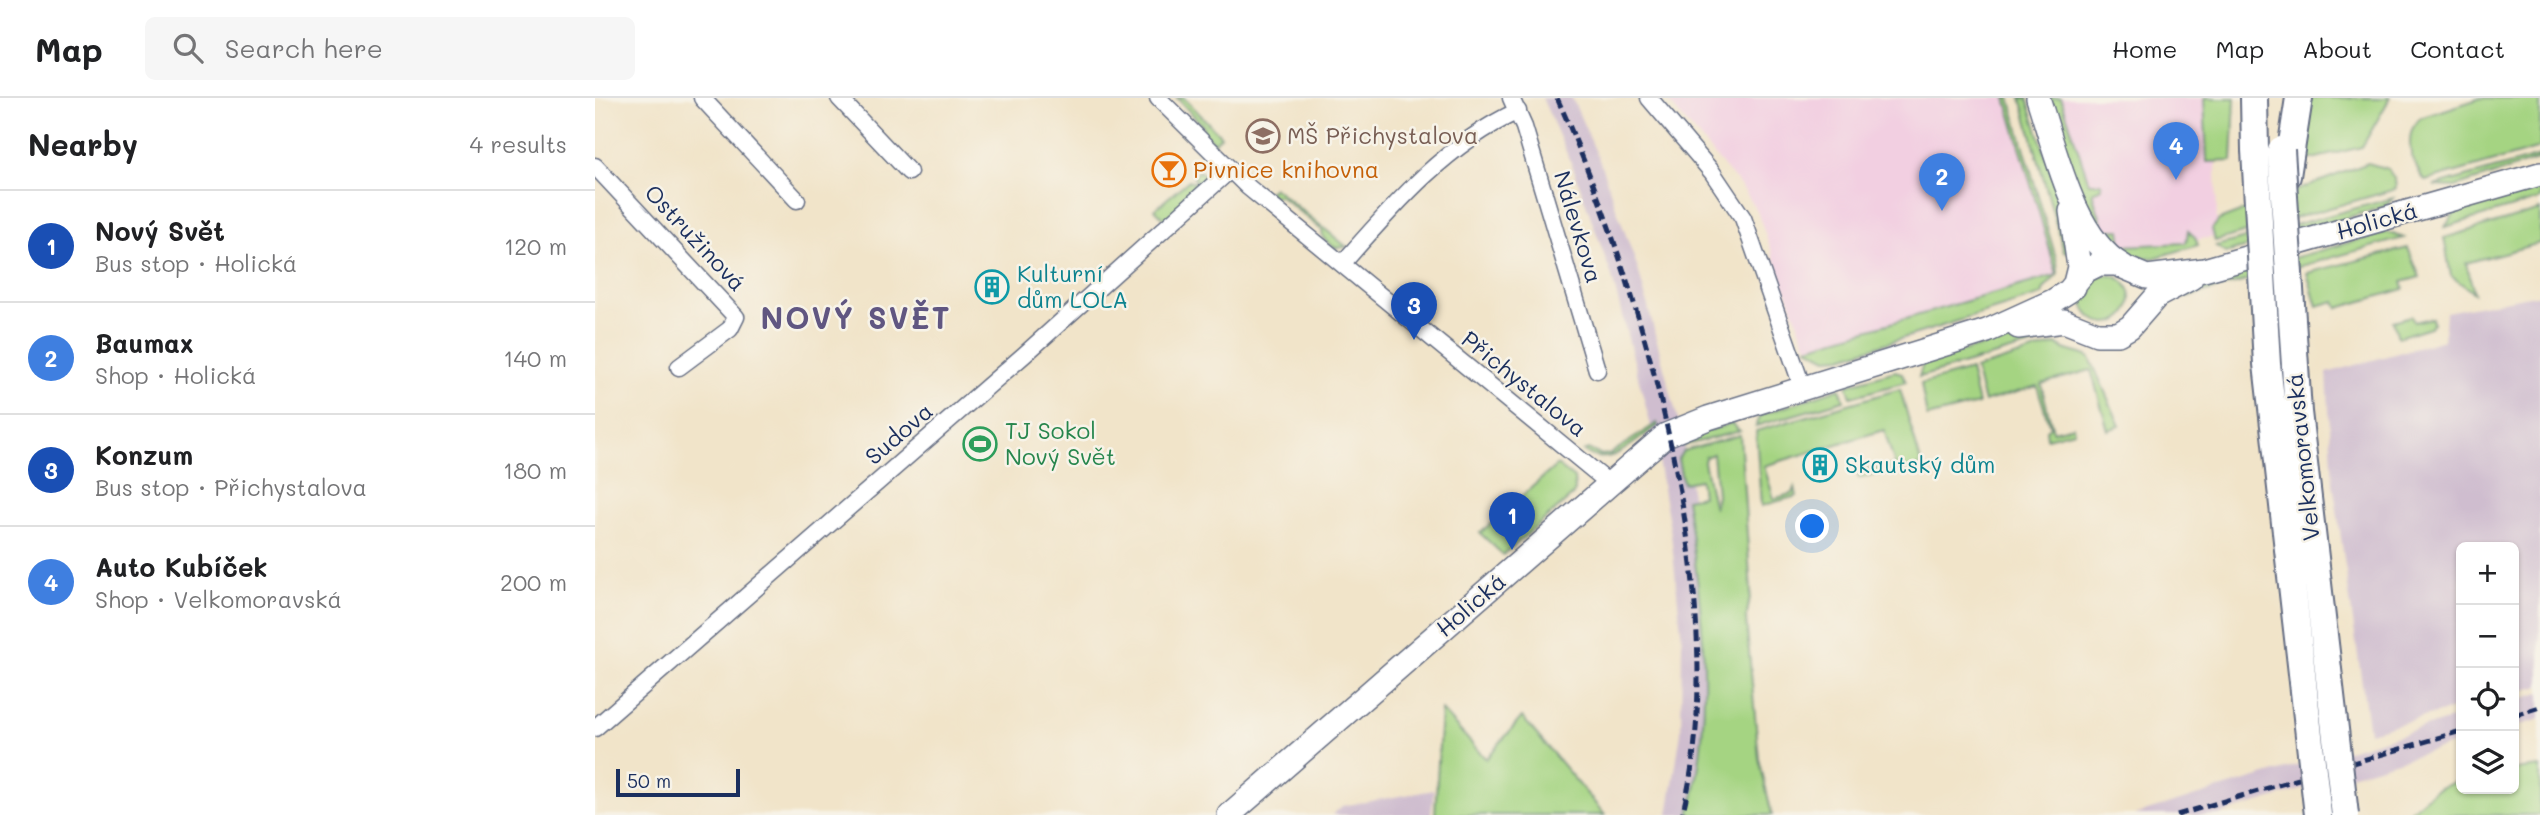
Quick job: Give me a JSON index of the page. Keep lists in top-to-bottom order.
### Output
{
  "streets": {
    "main road": ["Velkomoravská"],
    "street": [
      "Holická",
      "Nálevkova",
      "Ostružinová",
      "Přichystalova",
      "Sudova"
    ]
  },
  "crossings": [
    ["Holická", "Přichystalova"],
    ["Přichystalova", "Sudova"]
  ],
  "districts": ["NOVÝ SVĚT"],
  "places": {
    "school or university": ["MŠ Přichystalova"],
    "bar": ["Pivnice knihovna"],
    "building": ["Kulturní dům LOLA", "Skautský dům"],
    "sports": ["TJ Sokol Nový Svět"]
  },
  "scale_bar": "50 m",
  "page": {
    "header": "Map",
    "search": "Search here",
    "nav": [
      "Home",
      "Map",
      "About",
      "Contact"
    ],
    "heading": ["Nearby", "4 results"],
    "pins": [
      "4",
      "2",
      "3",
      "1"
    ],
    "list": [
      {
        "mark": "1",
        "name": "Nový Svět",
        "note": "Bus stop · Holická",
        "value": "120 m"
      },
      {
        "mark": "2",
        "name": "Baumax",
        "note": "Shop · Holická",
        "value": "140 m"
      },
      {
        "mark": "3",
        "name": "Konzum",
        "note": "Bus stop · Přichystalova",
        "value": "180 m"
      },
      {
        "mark": "4",
        "name": "Auto Kubíček",
        "note": "Shop · Velkomoravská",
        "value": "200 m"
      }
    ],
    "map_buttons": ["+", "−"],
    "scale": "50 m"
  }
}
